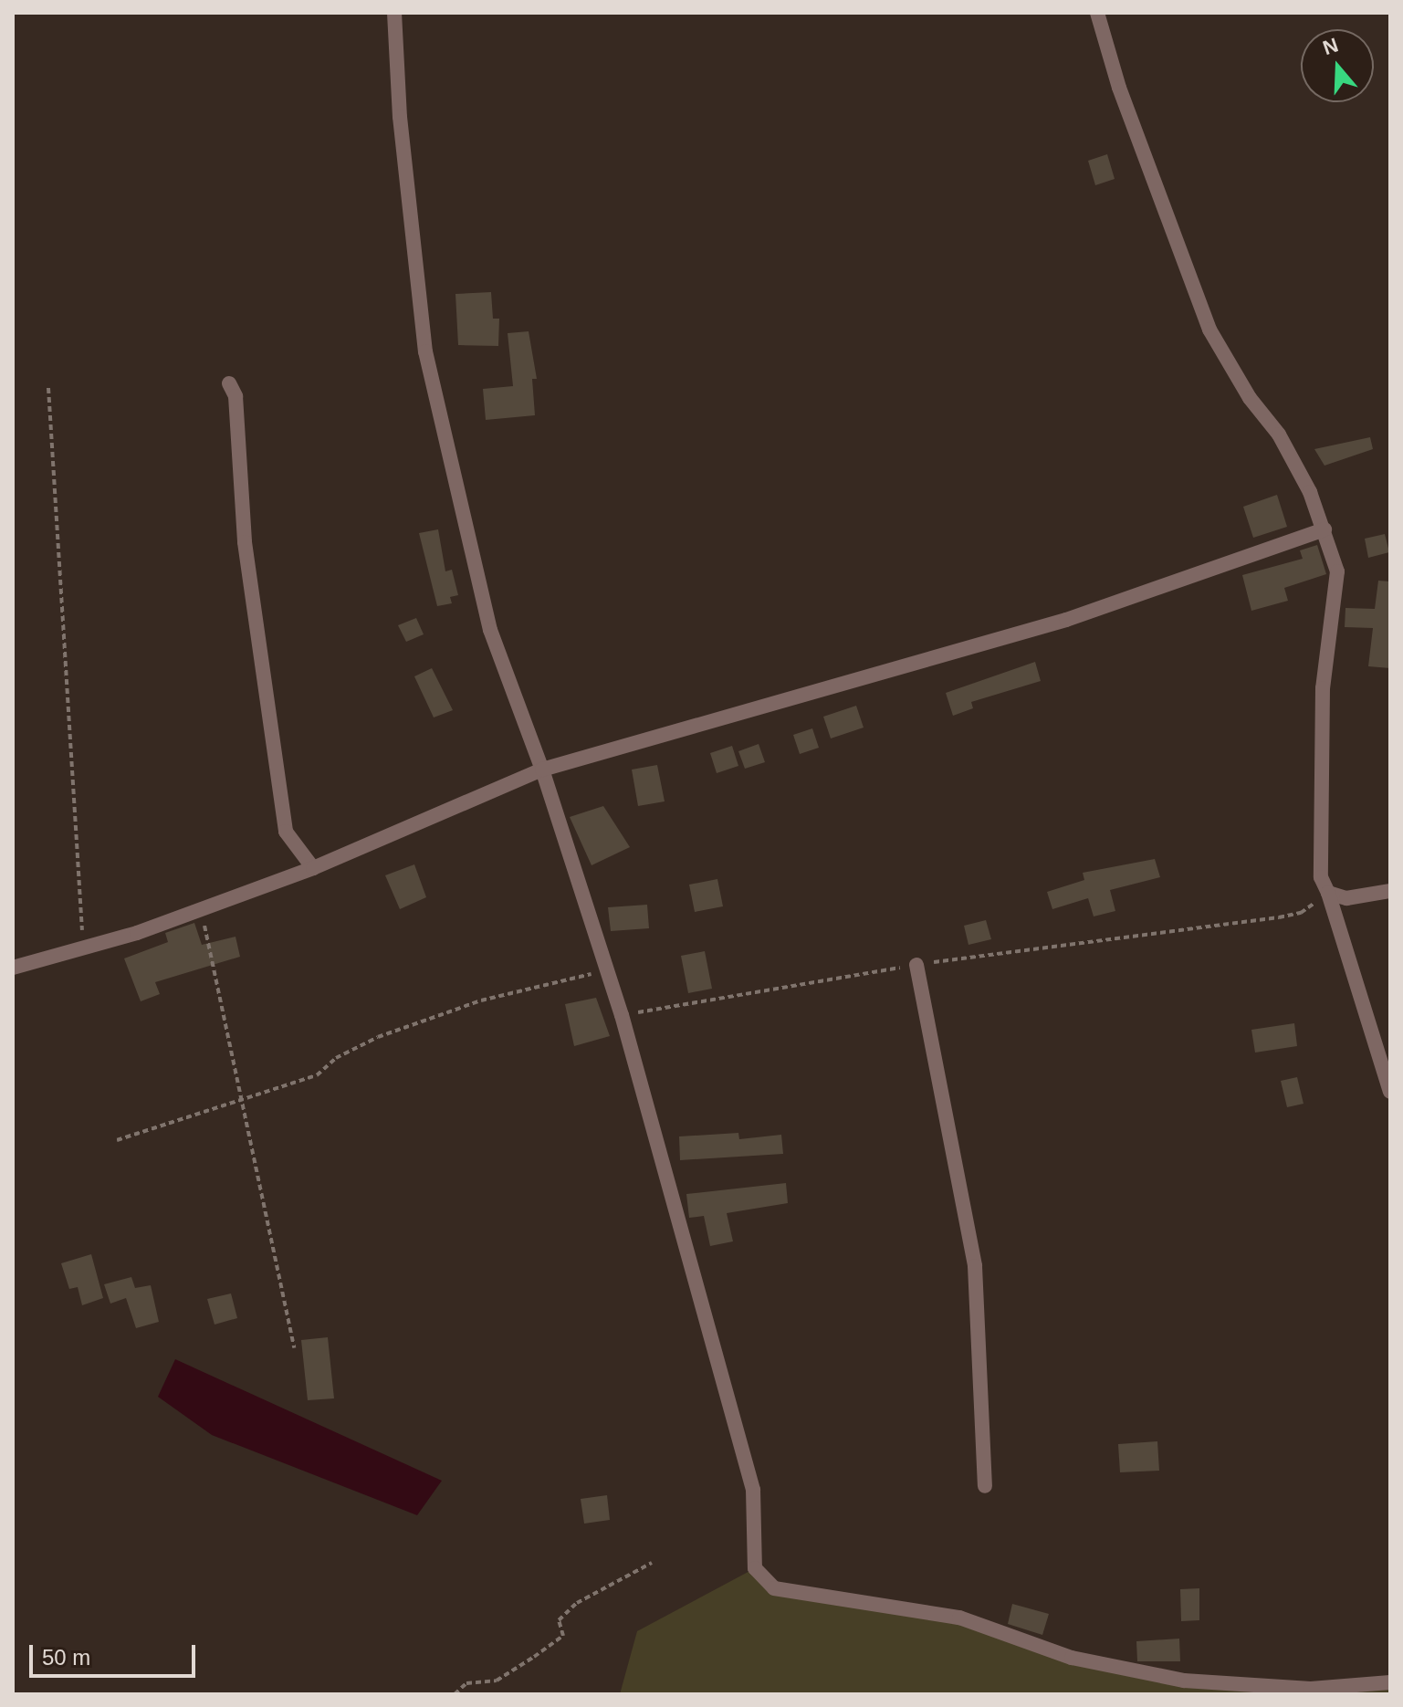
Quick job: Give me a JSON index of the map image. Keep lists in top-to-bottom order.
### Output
{
  "scale_bar": "50 m",
  "north": "top"
}
